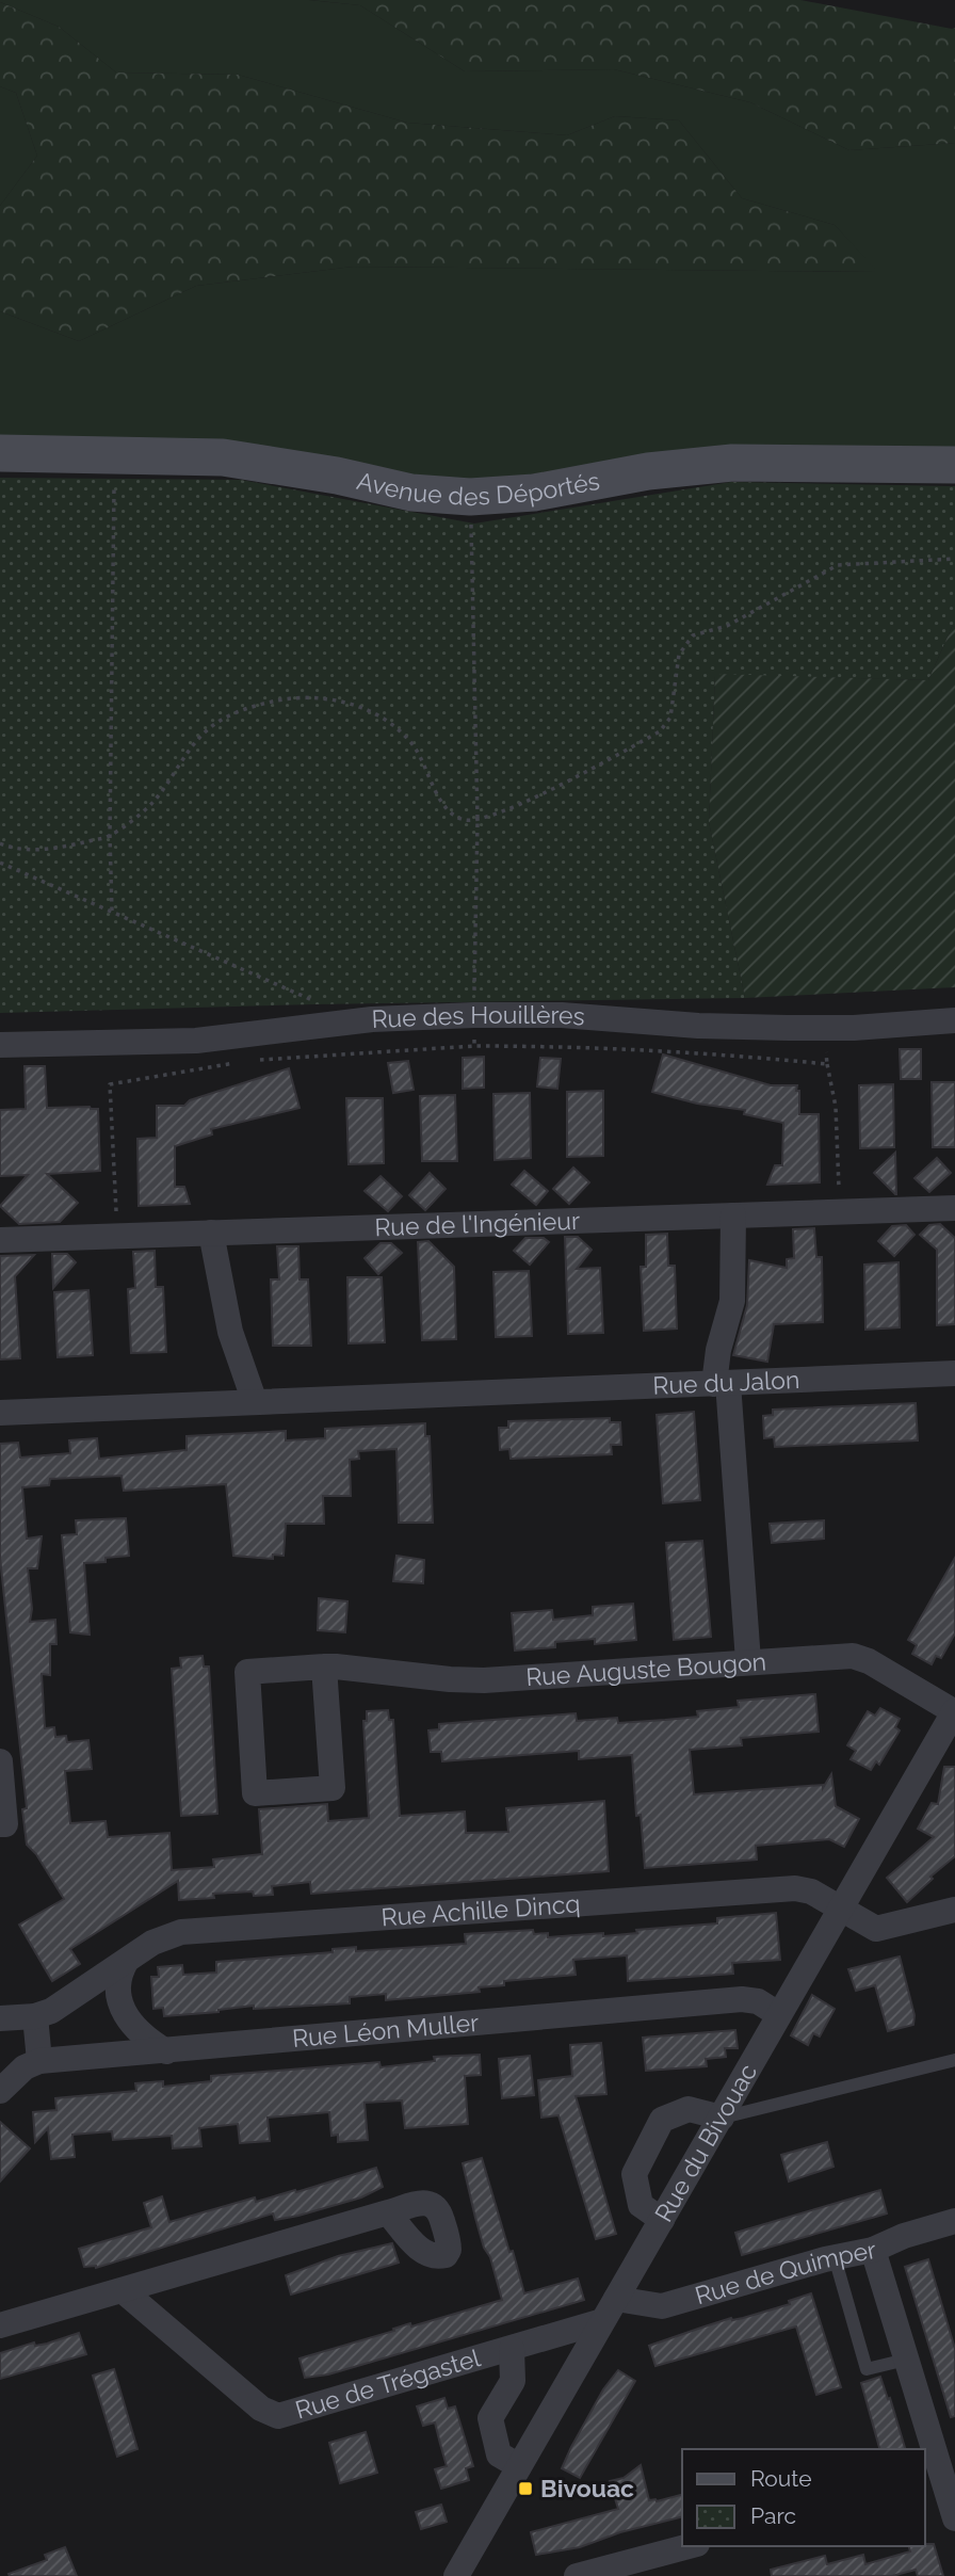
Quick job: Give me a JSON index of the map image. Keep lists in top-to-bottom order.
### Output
{
  "streets": {
    "street": [
      "Avenue des Déportés",
      "Rue des Houillères",
      "Rue de l'Ingénieur",
      "Rue du Jalon",
      "Rue Auguste Bougon",
      "Rue Achille Dincq",
      "Rue Léon Muller",
      "Rue du Bivouac",
      "Rue de Quimper",
      "Rue de Trégastel"
    ]
  },
  "crossings": [
    ["Rue Auguste Bougon", "Rue du Bivouac"],
    ["Rue Achille Dincq", "Rue du Bivouac"],
    ["Rue Léon Muller", "Rue du Bivouac"],
    ["Rue du Bivouac", "Rue de Quimper"],
    ["Rue du Bivouac", "Rue de Trégastel"]
  ],
  "places": {
    "transit": ["Bivouac"]
  },
  "legend": ["Route", "Parc"]
}
